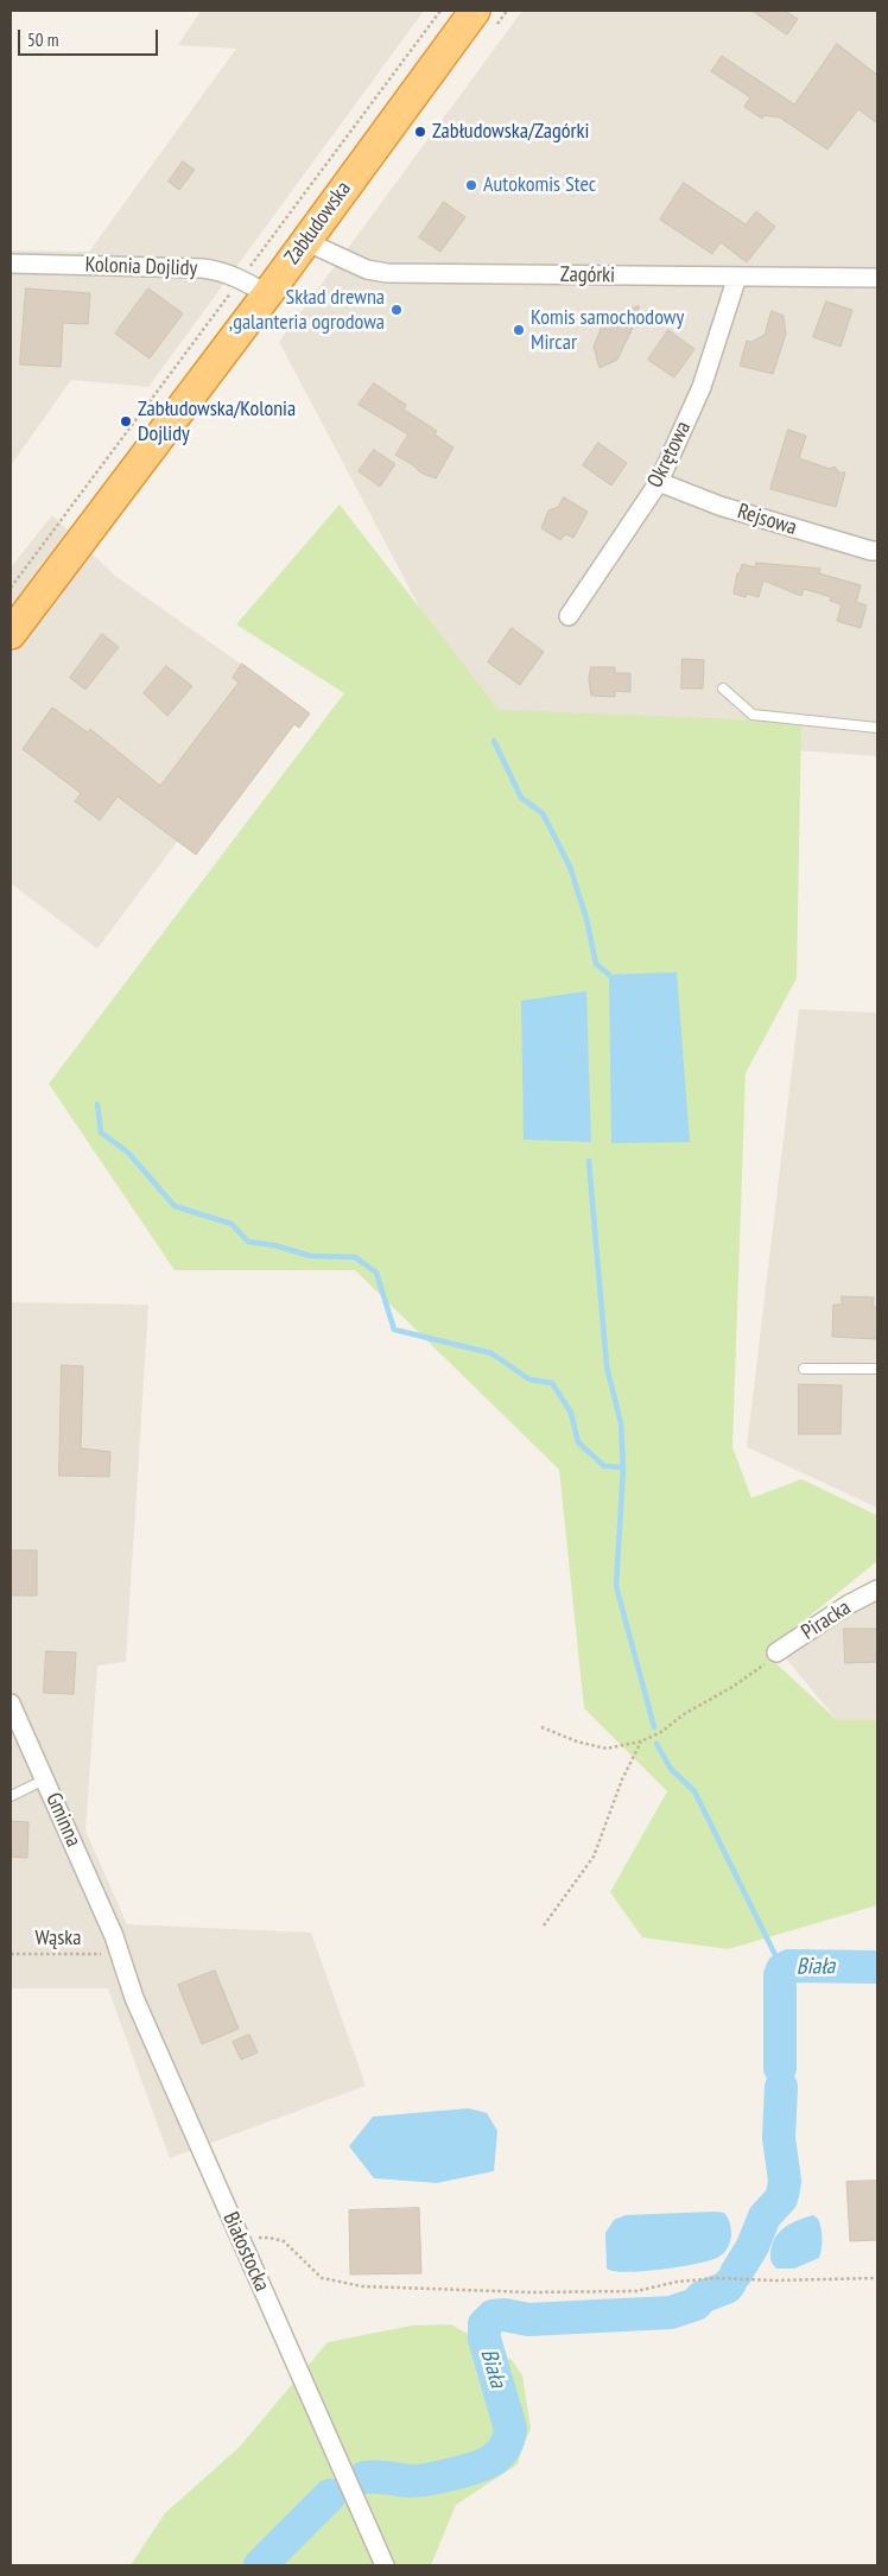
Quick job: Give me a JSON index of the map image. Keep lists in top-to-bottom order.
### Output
{
  "streets": {
    "highway": ["Zabłudowska"],
    "street": [
      "Kolonia Dojlidy",
      "Zagórki",
      "Okrętowa",
      "Rejsowa",
      "Piracka",
      "Gminna",
      "Białostocka"
    ],
    "path": ["Wąska"]
  },
  "crossings": [
    ["Zabłudowska", "Kolonia Dojlidy"],
    ["Zabłudowska", "Zagórki"],
    ["Zagórki", "Okrętowa"],
    ["Okrętowa", "Rejsowa"],
    ["Gminna", "Białostocka"]
  ],
  "water": ["Biała"],
  "places": [
    "Zabłudowska/Zagórki",
    "Autokomis Stec",
    "Skład drewna ,galanteria ogrodowa",
    "Komis samochodowy Mircar",
    "Zabłudowska/Kolonia Dojlidy"
  ],
  "scale_bar": "50 m"
}
